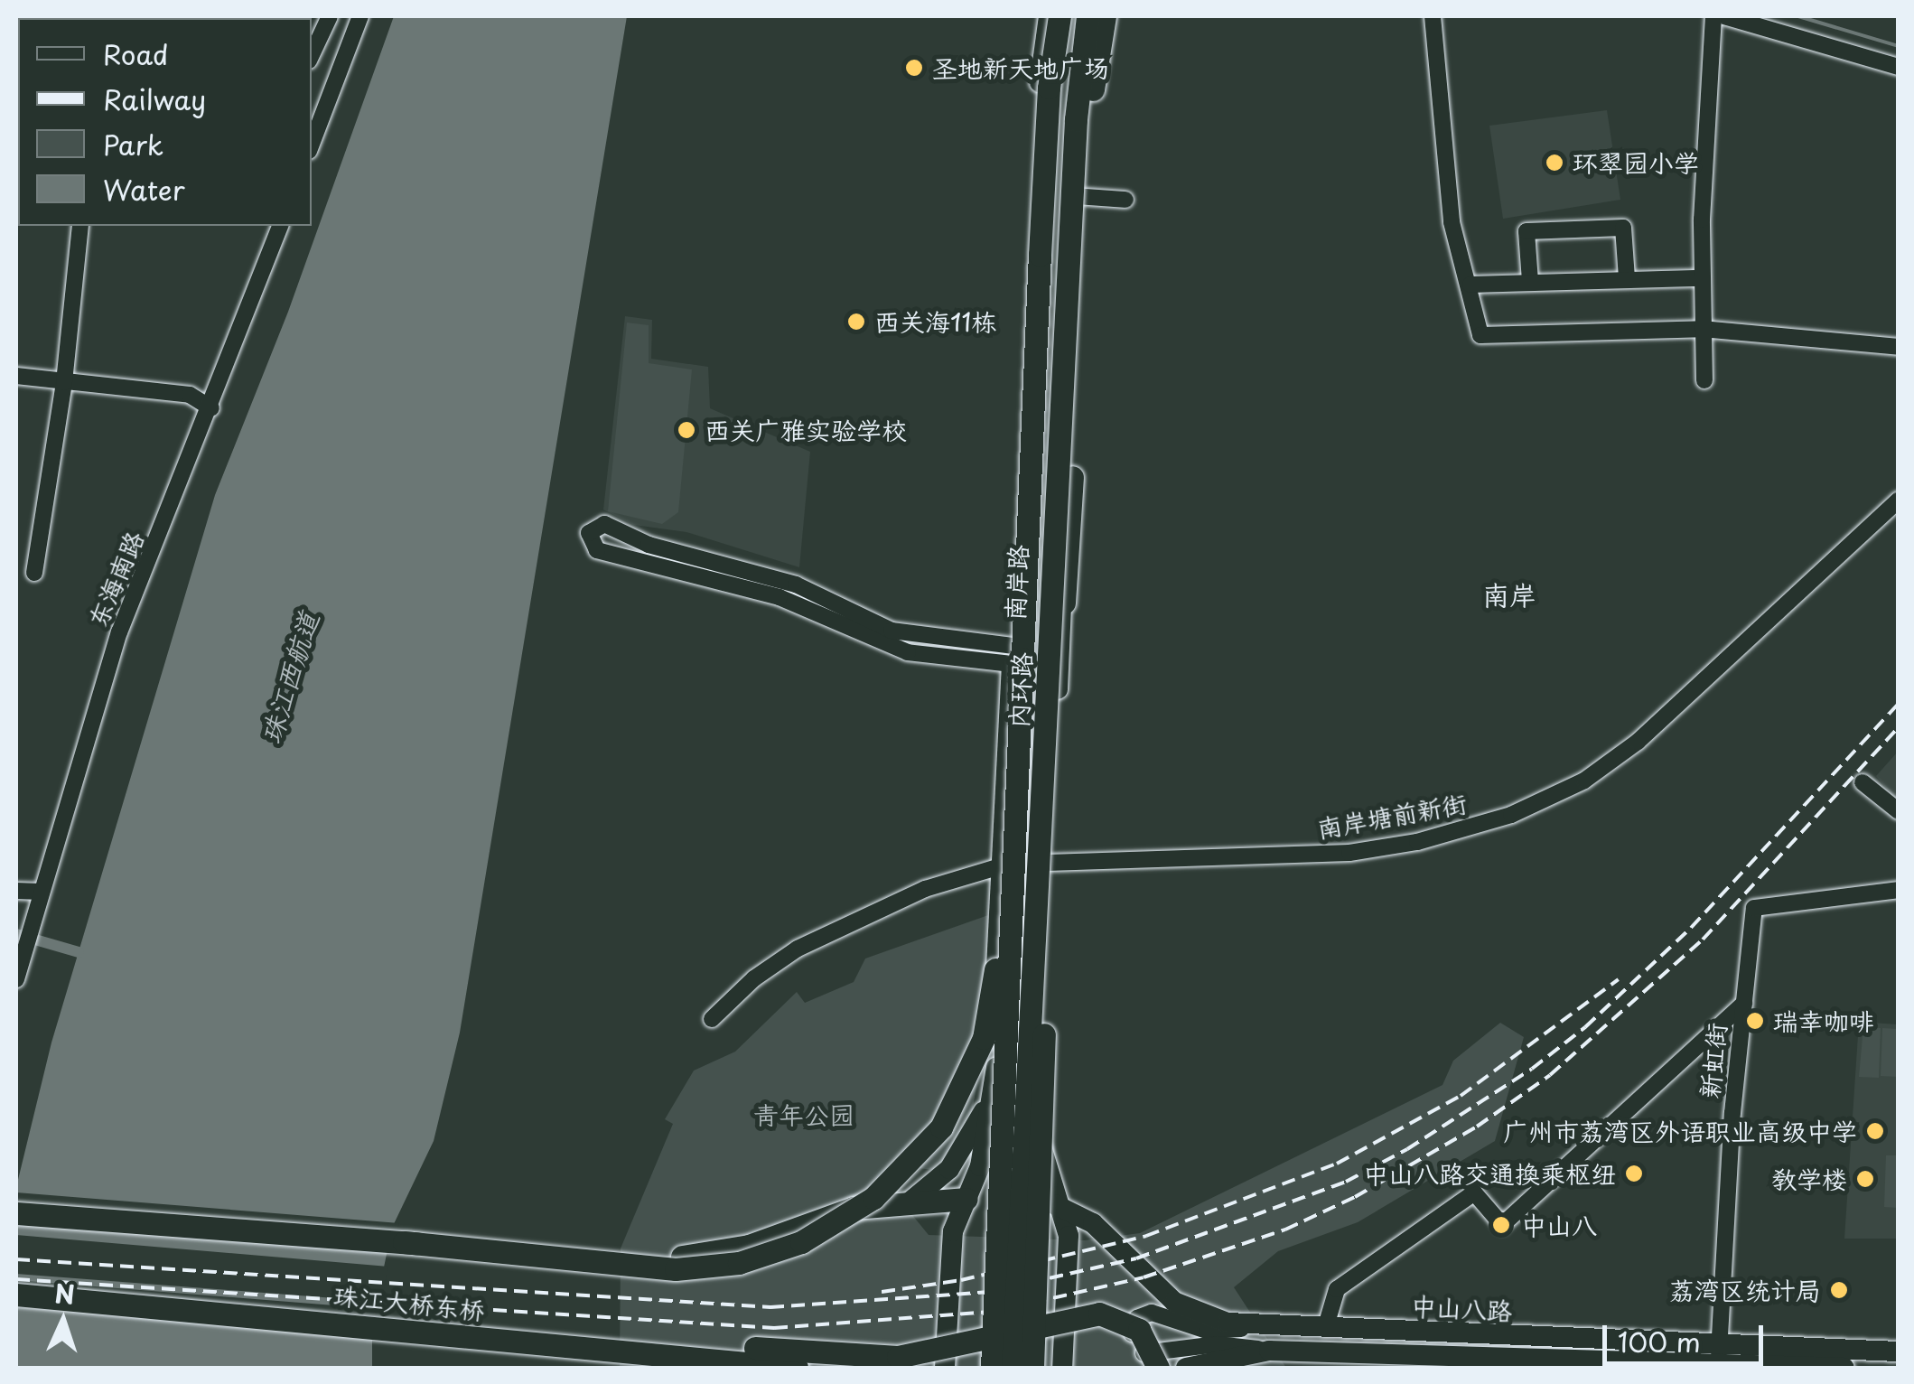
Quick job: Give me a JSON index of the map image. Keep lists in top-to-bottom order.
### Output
{
  "streets": {
    "highway": ["内环路", "珠江大桥东桥"],
    "main road": ["南岸路", "中山八路"],
    "street": ["东海南路", "南岸塘前新街", "新虹街"]
  },
  "crossings": [
    ["南岸路", "内环路"],
    ["南岸路", "中山八路"],
    ["新虹街", "中山八路"]
  ],
  "districts": ["南岸"],
  "water": ["珠江西航道"],
  "parks": ["青年公园"],
  "places": [
    "圣地新天地广场",
    "环翠园小学",
    "西关海11栋",
    "西关广雅实验学校",
    "瑞幸咖啡",
    "广州市荔湾区外语职业高级中学",
    "中山八路交通换乘枢纽",
    "教学楼",
    "中山八",
    "荔湾区统计局"
  ],
  "legend": [
    "Road",
    "Railway",
    "Park",
    "Water"
  ],
  "scale_bar": "100 m",
  "north": "top"
}
